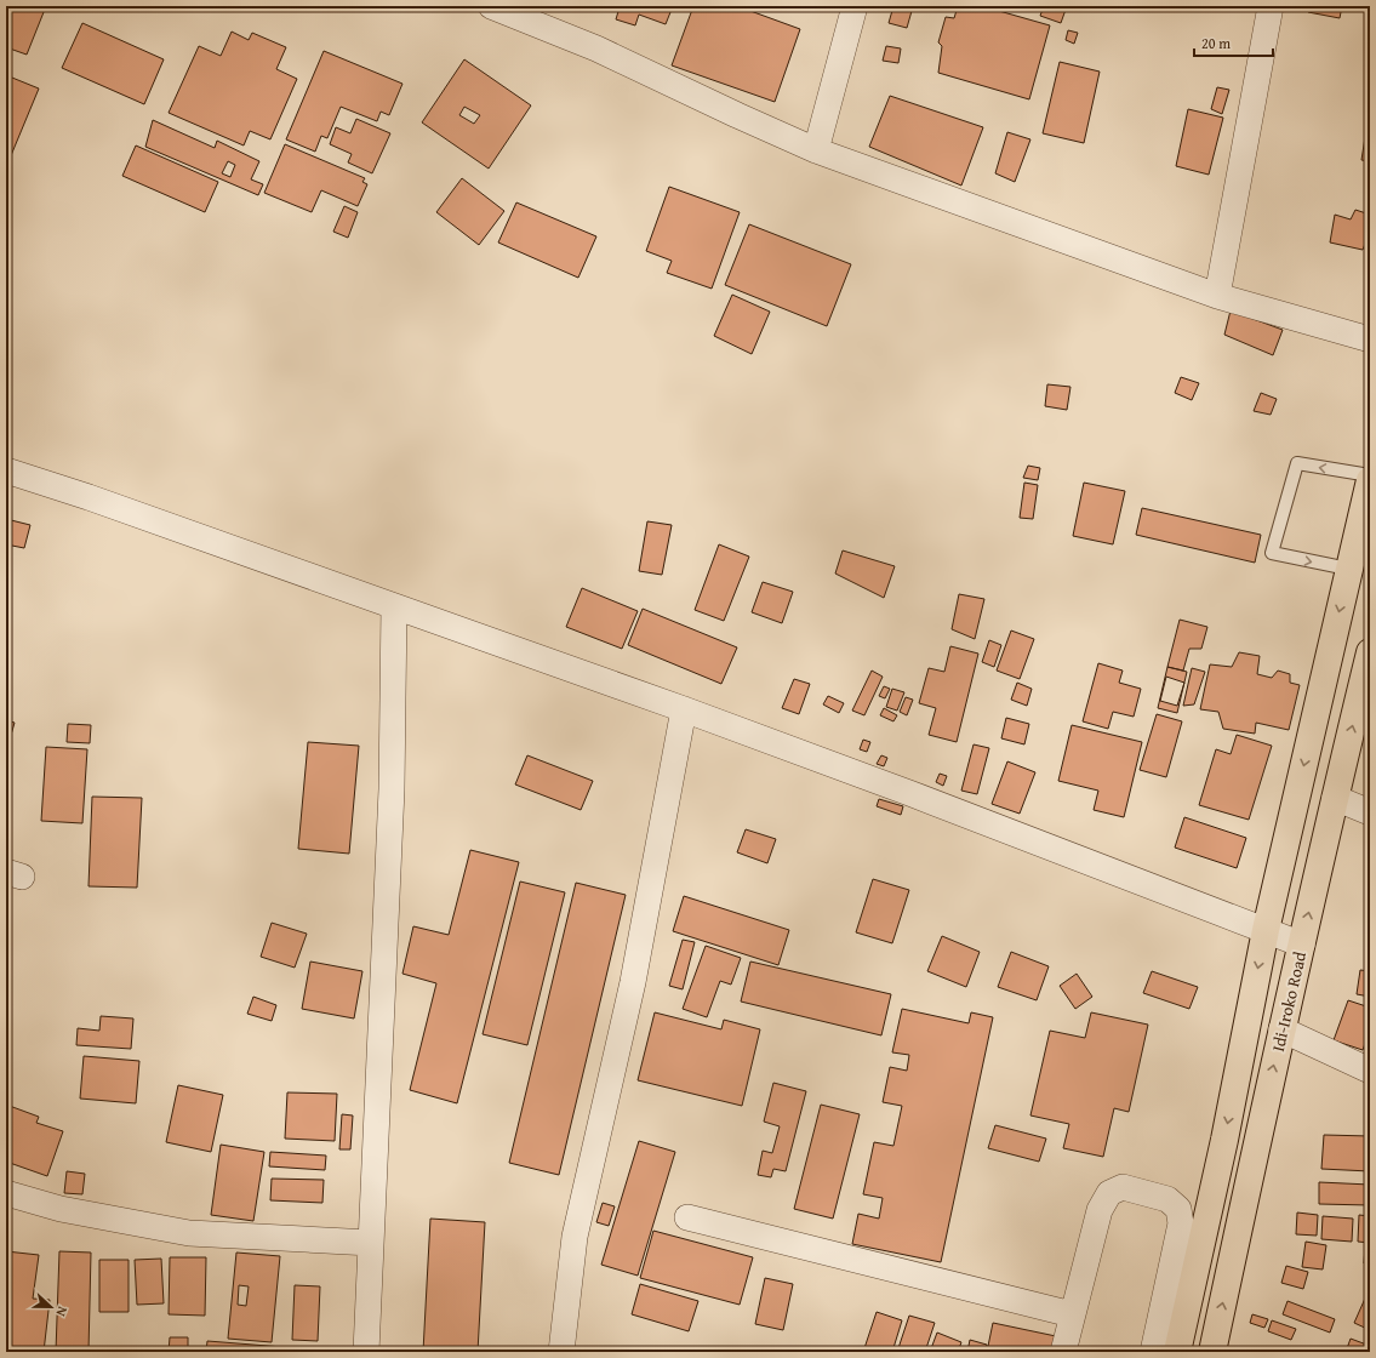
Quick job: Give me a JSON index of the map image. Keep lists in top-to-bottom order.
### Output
{
  "streets": {
    "highway": ["Idi-Iroko Road"]
  },
  "scale_bar": "20 m",
  "north": "right"
}
